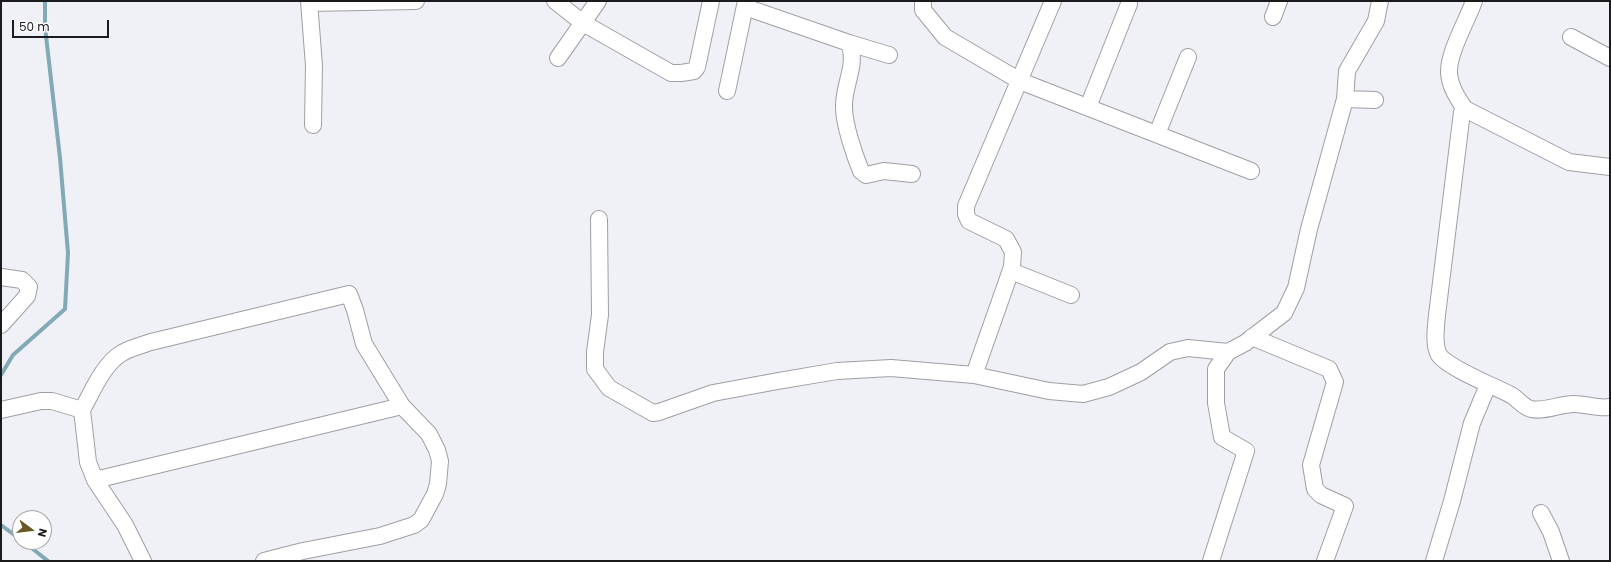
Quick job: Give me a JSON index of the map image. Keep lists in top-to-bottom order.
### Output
{
  "scale_bar": "50 m",
  "north": "right"
}
